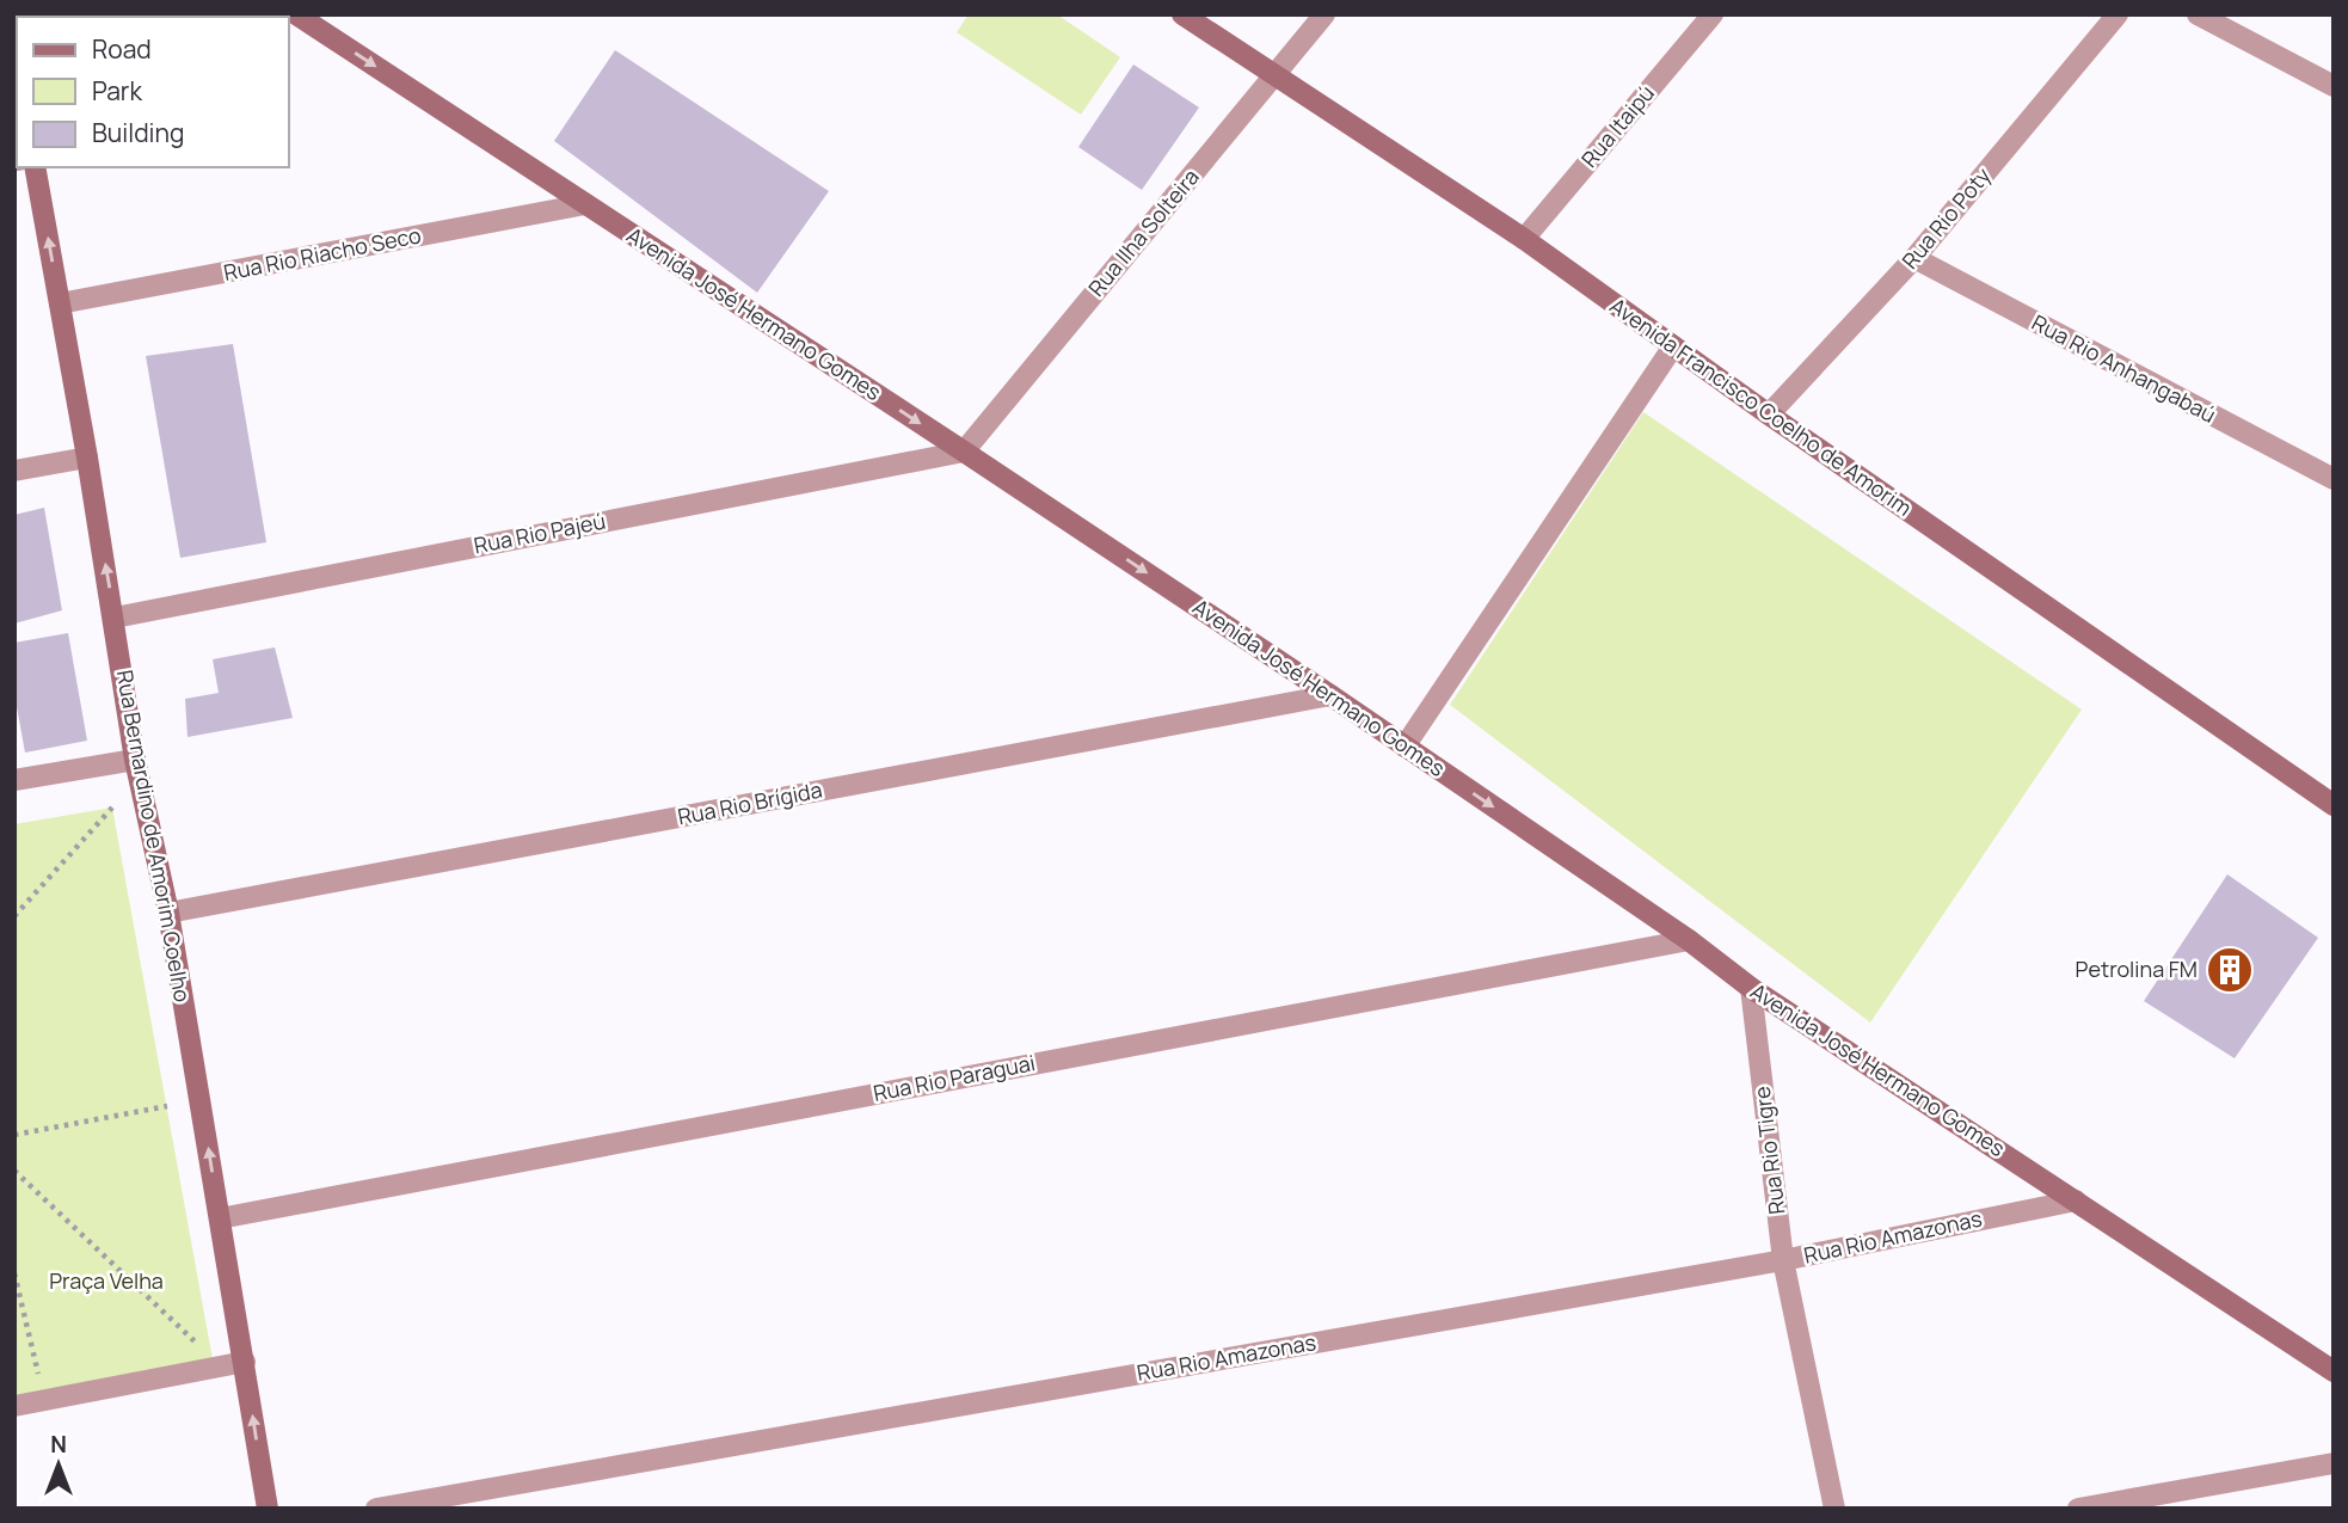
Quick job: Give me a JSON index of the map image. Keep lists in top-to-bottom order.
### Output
{
  "streets": {
    "street": [
      "Rua Itaipú",
      "Rua Rio Poty",
      "Rua Ilha Solteira",
      "Rua Rio Riacho Seco",
      "Avenida José Hermano Gomes",
      "Rua Rio Anhangabaú",
      "Avenida Francisco Coelho de Amorim",
      "Rua Rio Pajeú",
      "Rua Rio Brígida",
      "Rua Bernardino de Amorim Coelho",
      "Rua Rio Paraguai",
      "Rua Rio Tigre",
      "Rua Rio Amazonas"
    ]
  },
  "crossings": [
    ["Rua Itaipú", "Avenida Francisco Coelho de Amorim"],
    ["Rua Rio Poty", "Rua Rio Anhangabaú"],
    ["Rua Rio Poty", "Avenida Francisco Coelho de Amorim"],
    ["Rua Ilha Solteira", "Avenida José Hermano Gomes"],
    ["Rua Ilha Solteira", "Avenida Francisco Coelho de Amorim"],
    ["Rua Ilha Solteira", "Rua Rio Pajeú"],
    ["Rua Rio Riacho Seco", "Avenida José Hermano Gomes"],
    ["Rua Rio Riacho Seco", "Rua Bernardino de Amorim Coelho"],
    ["Avenida José Hermano Gomes", "Rua Rio Pajeú"],
    ["Avenida José Hermano Gomes", "Rua Rio Brígida"],
    ["Avenida José Hermano Gomes", "Rua Rio Paraguai"],
    ["Avenida José Hermano Gomes", "Rua Rio Tigre"],
    ["Avenida José Hermano Gomes", "Rua Rio Amazonas"],
    ["Rua Rio Pajeú", "Rua Bernardino de Amorim Coelho"],
    ["Rua Rio Brígida", "Rua Bernardino de Amorim Coelho"],
    ["Rua Bernardino de Amorim Coelho", "Rua Rio Paraguai"],
    ["Rua Rio Tigre", "Rua Rio Amazonas"]
  ],
  "one_way": ["Avenida José Hermano Gomes", "Rua Bernardino de Amorim Coelho"],
  "parks": ["Praça Velha"],
  "places": {
    "building": ["Petrolina FM"]
  },
  "legend": ["Road", "Park", "Building"],
  "north": "top"
}
